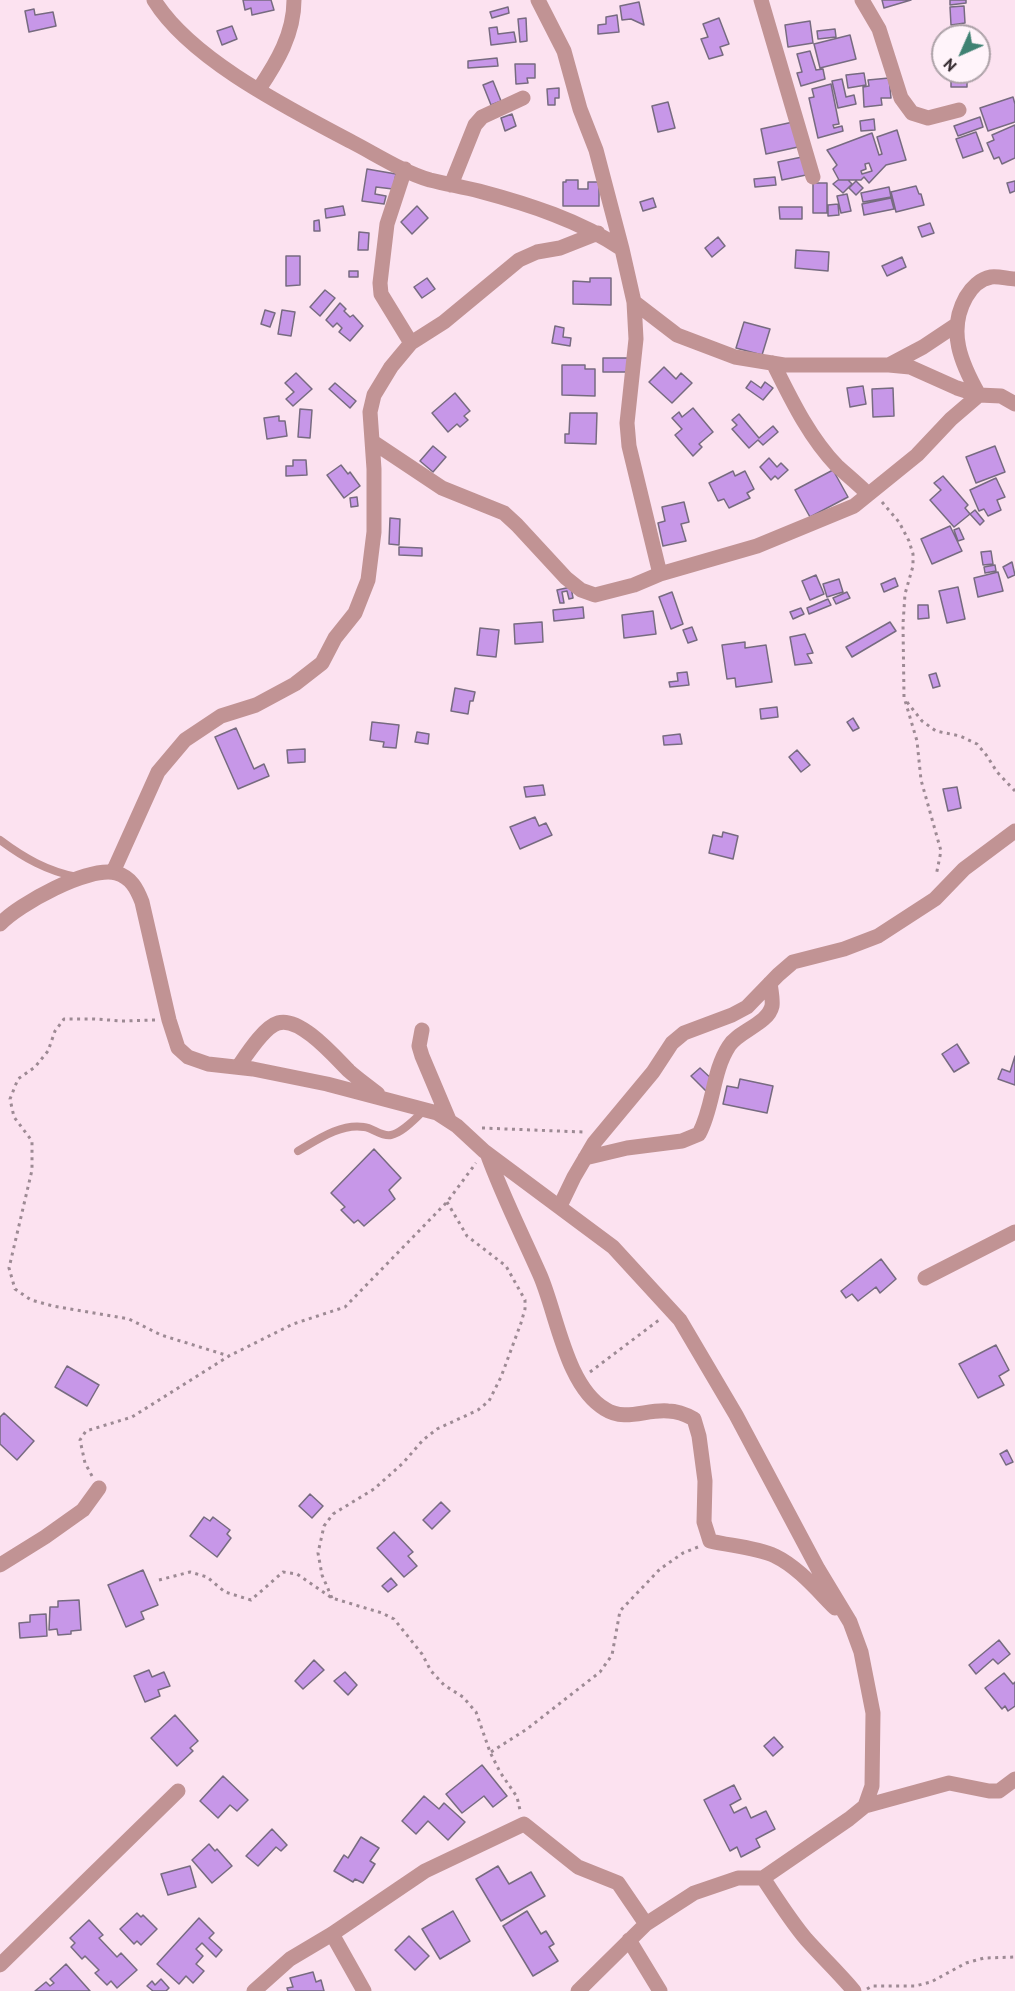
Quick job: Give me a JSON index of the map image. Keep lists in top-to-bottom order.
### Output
{
  "north": "bottom left"
}
